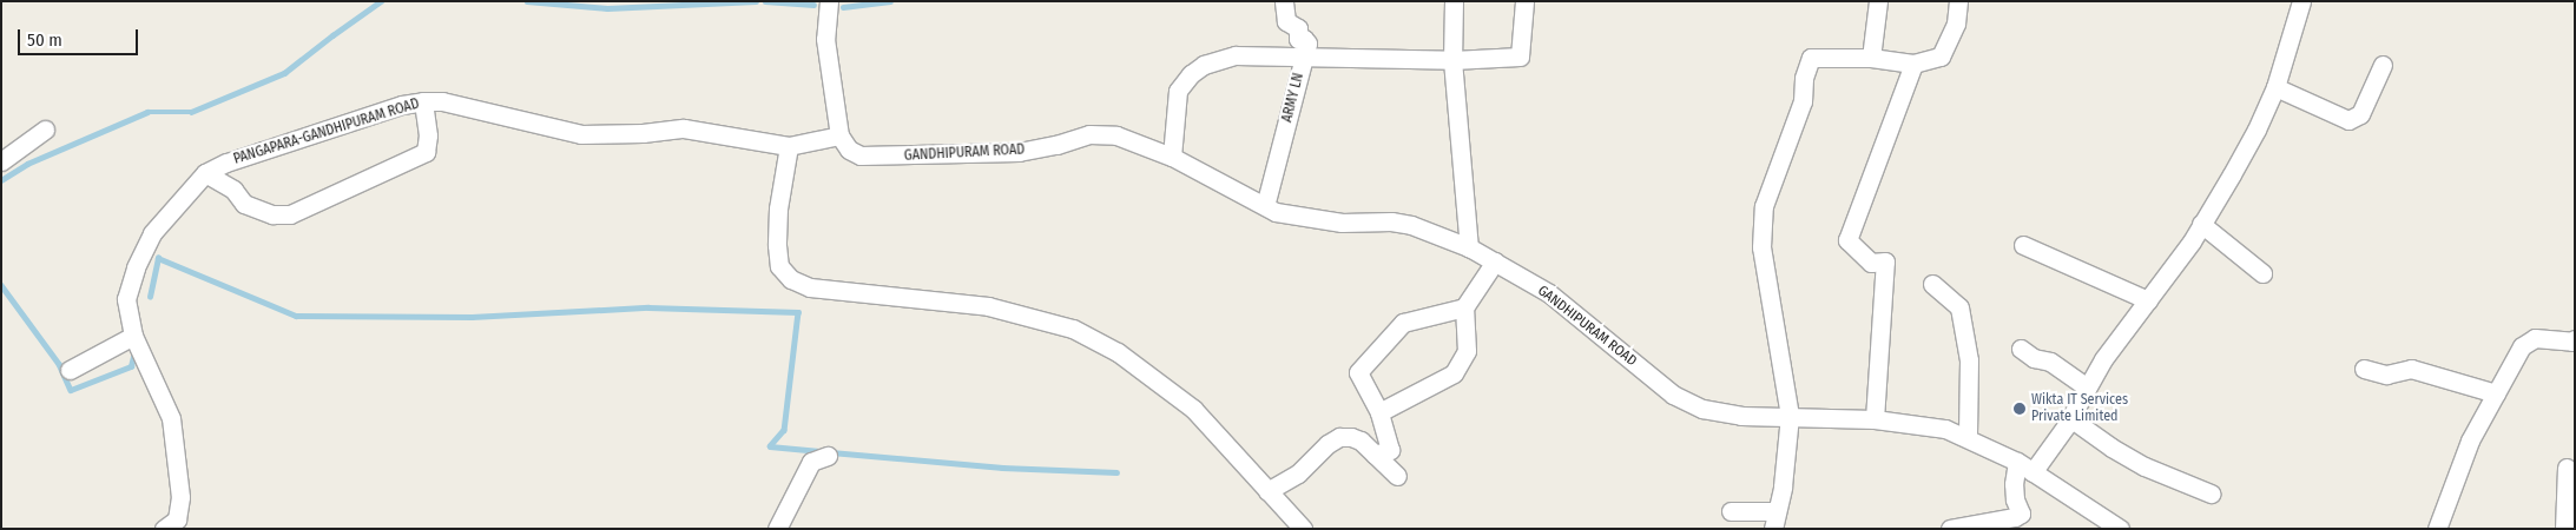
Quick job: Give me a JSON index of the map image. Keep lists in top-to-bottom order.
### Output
{
  "streets": {
    "street": ["ARMY LN", "PANGAPARA-GANDHIPURAM ROAD", "GANDHIPURAM ROAD"]
  },
  "crossings": [
    ["ARMY LN", "GANDHIPURAM ROAD"],
    ["PANGAPARA-GANDHIPURAM ROAD", "GANDHIPURAM ROAD"]
  ],
  "places": ["Wikta IT Services Private Limited"],
  "scale_bar": "50 m"
}
